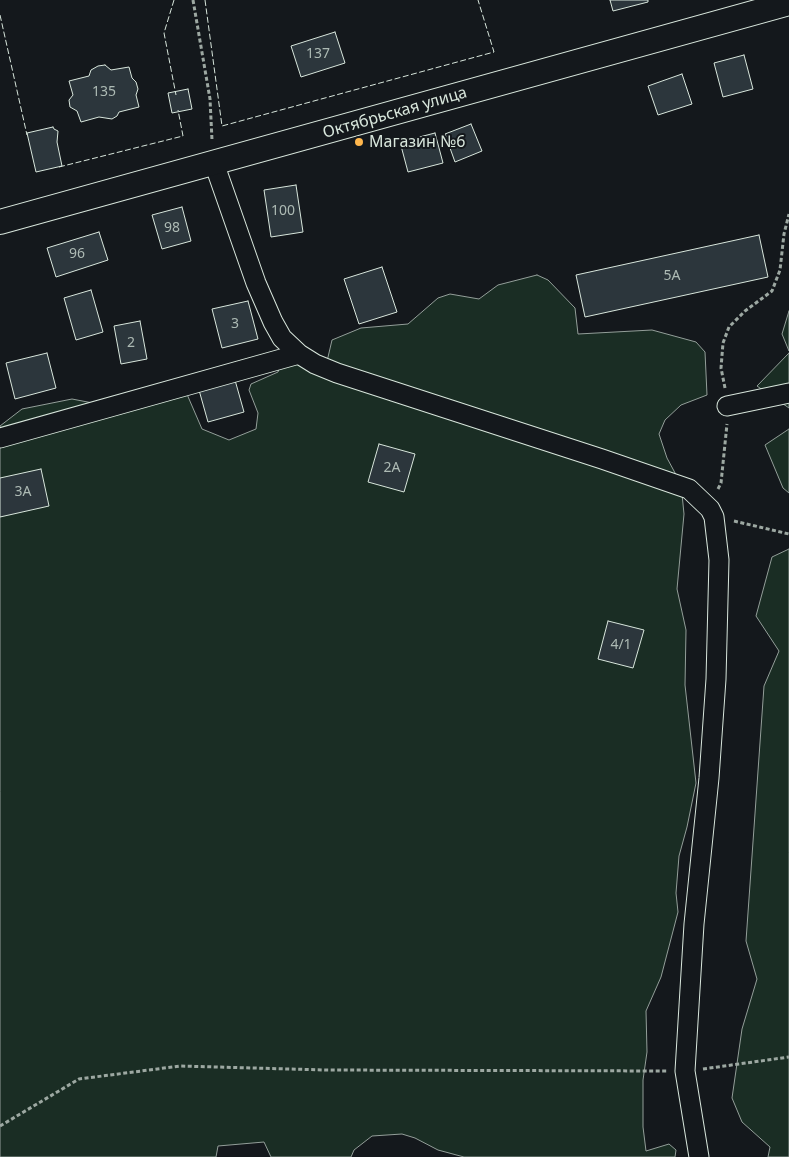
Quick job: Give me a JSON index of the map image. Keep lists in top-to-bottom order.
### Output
{
  "streets": {
    "street": ["Октябрьская улица"]
  },
  "places": ["Магазин №6"],
  "house_numbers": [
    "137",
    "135",
    "100",
    "98",
    "96",
    "5А",
    "3",
    "2",
    "2А",
    "3А",
    "4/1"
  ]
}
